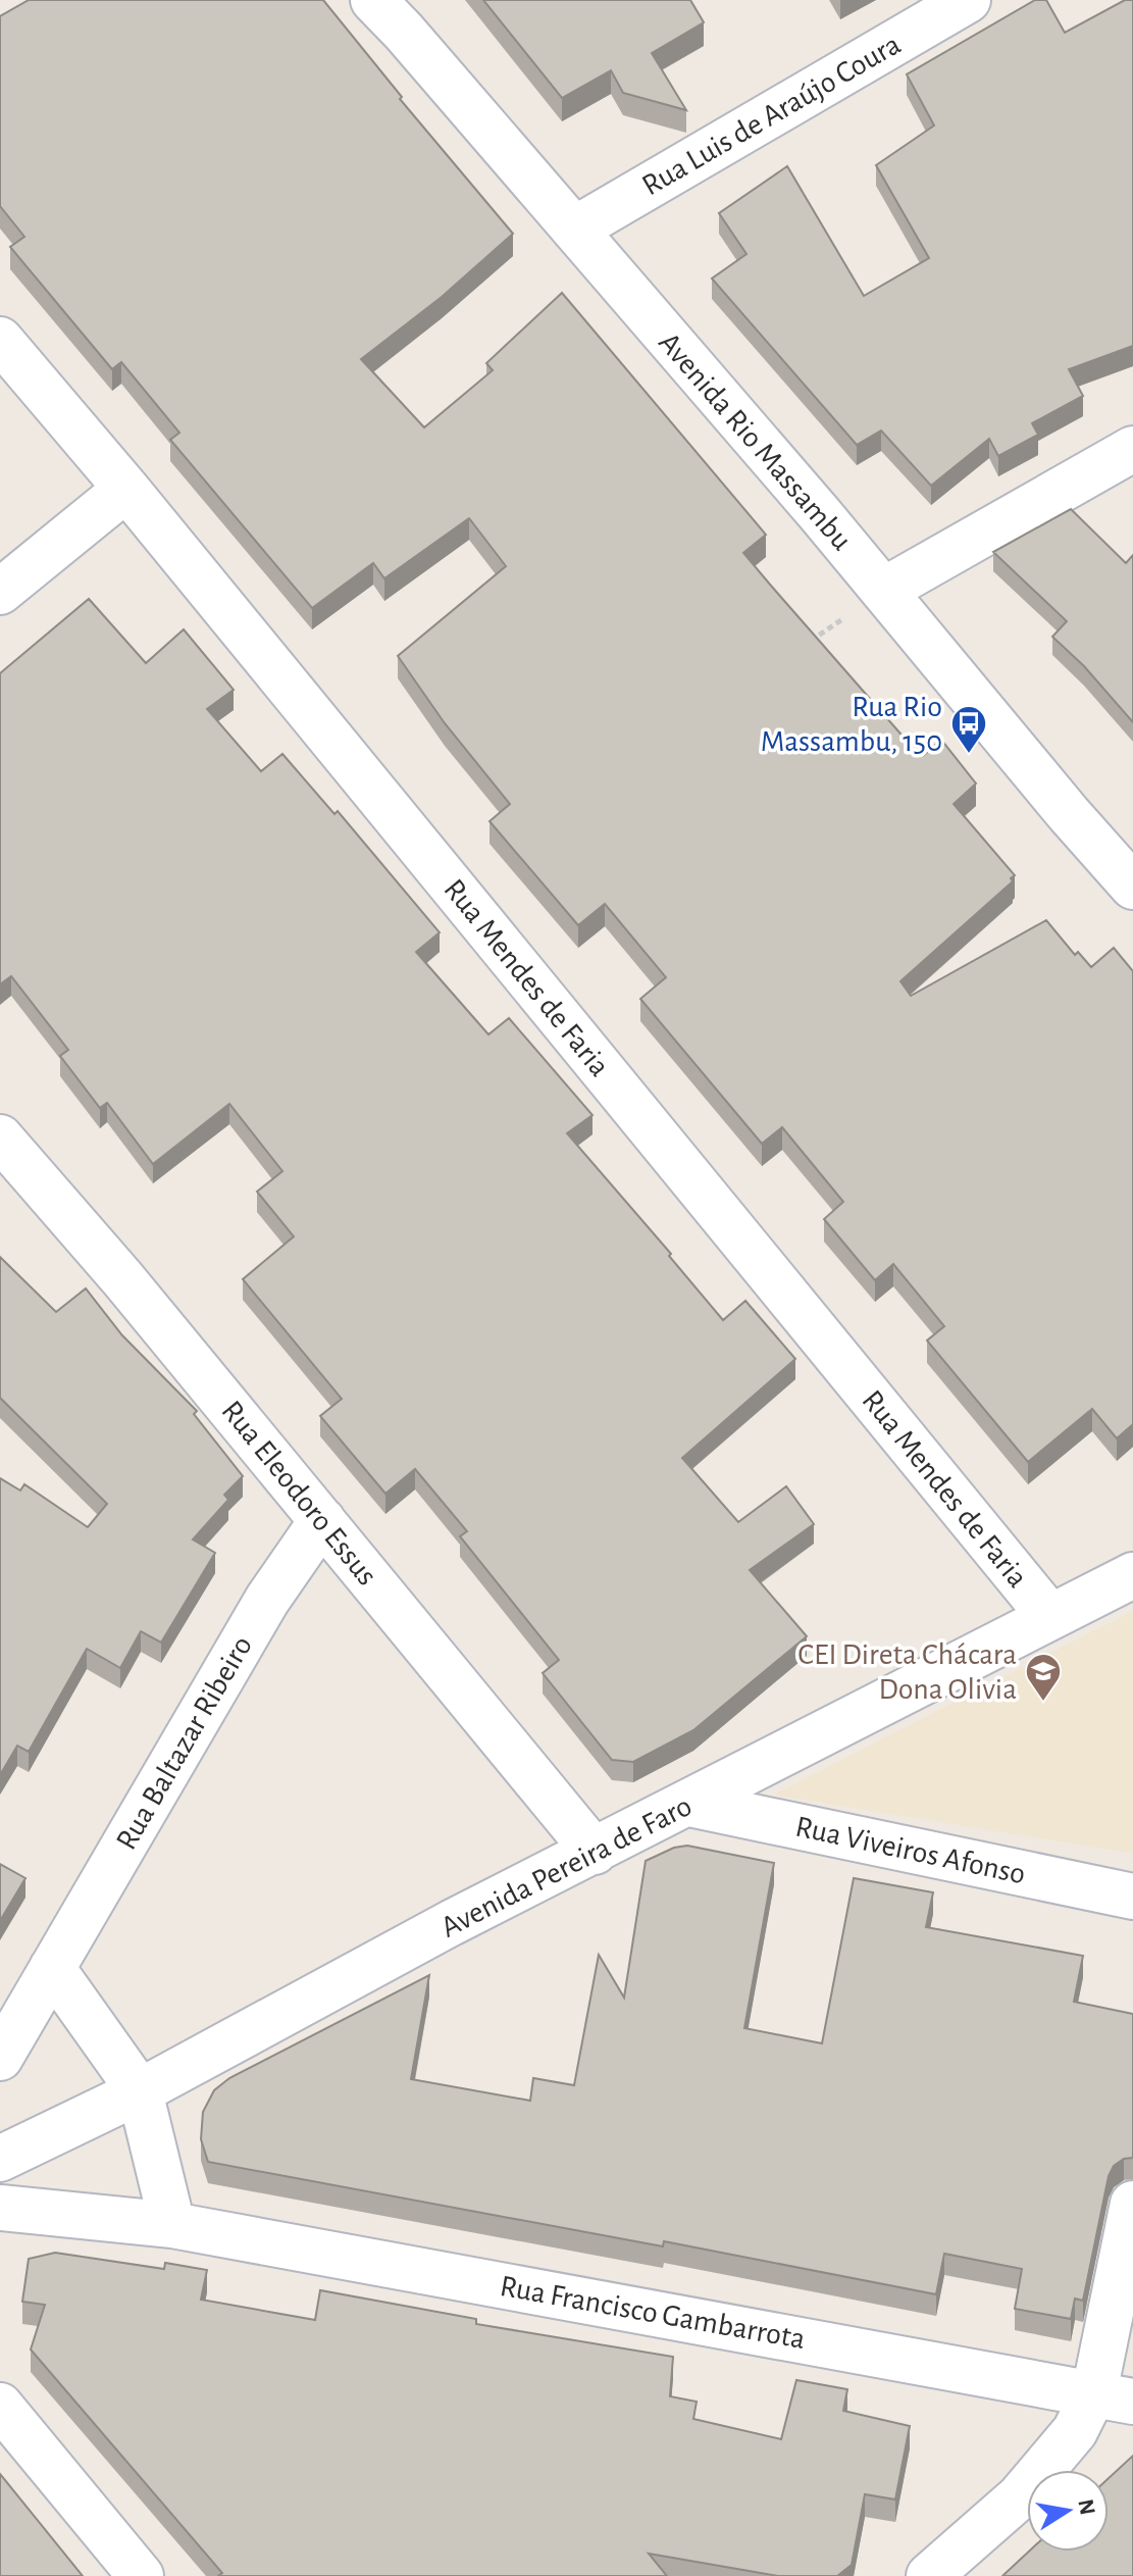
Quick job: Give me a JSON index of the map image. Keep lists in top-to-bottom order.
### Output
{
  "streets": {
    "street": [
      "Rua Luis de Araújo Coura",
      "Avenida Rio Massambu",
      "Rua Mendes de Faria",
      "Rua Eleodoro Essus",
      "Rua Baltazar Ribeiro",
      "Rua Viveiros Afonso",
      "Avenida Pereira de Faro",
      "Rua Francisco Gambarrota"
    ]
  },
  "crossings": [
    ["Rua Luis de Araújo Coura", "Avenida Rio Massambu"],
    ["Rua Mendes de Faria", "Avenida Pereira de Faro"],
    ["Rua Eleodoro Essus", "Rua Baltazar Ribeiro"],
    ["Rua Eleodoro Essus", "Avenida Pereira de Faro"],
    ["Rua Viveiros Afonso", "Avenida Pereira de Faro"]
  ],
  "places": {
    "bus stop": ["Rua Rio Massambu, 150"],
    "school or university": ["CEI Direta Chácara Dona Olivia"]
  },
  "north": "right"
}
